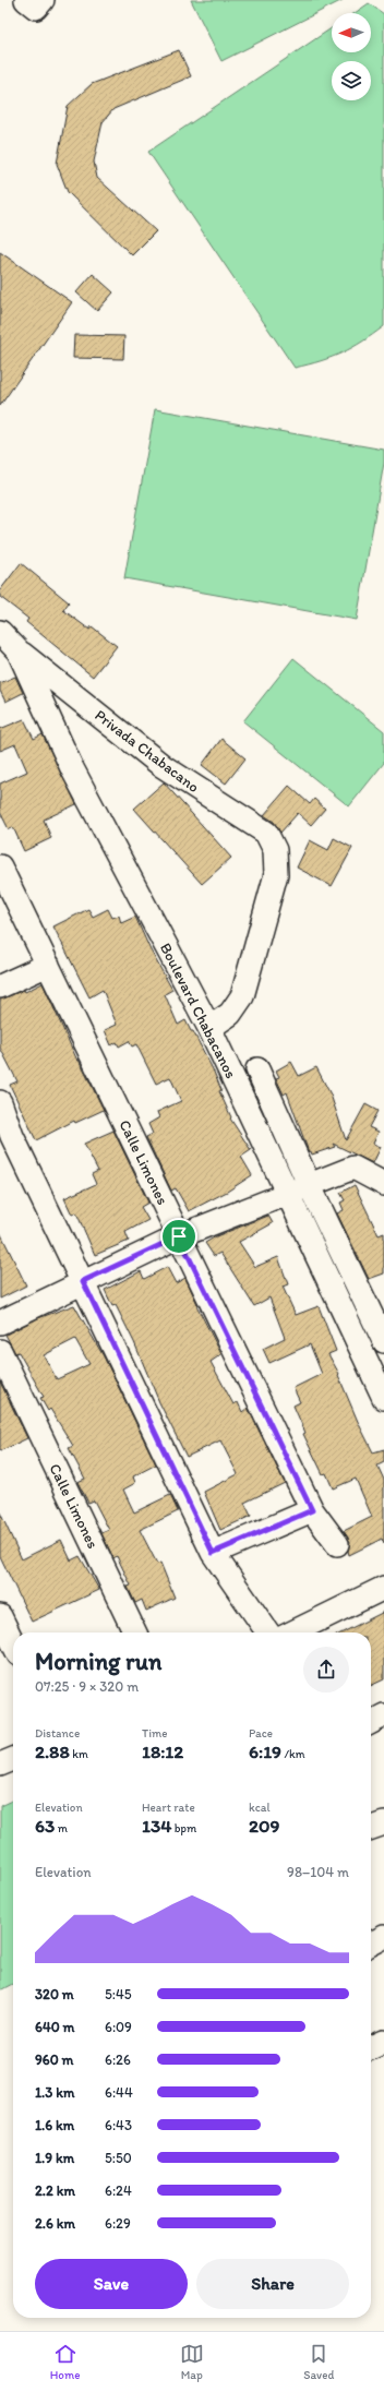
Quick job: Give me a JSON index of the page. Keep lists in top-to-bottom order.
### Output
{
  "streets": {
    "street": ["Privada Chabacano", "Boulevard Chabacanos", "Calle Limones"]
  },
  "crossings": [
    ["Privada Chabacano", "Boulevard Chabacanos"]
  ],
  "north": "left",
  "page": {
    "heading": ["Morning run", "07:25 · 9 × 320 m"],
    "stats": [
      ["Distance", "2.88 km"],
      ["Time", "18:12"],
      ["Pace", "6:19 /km"],
      ["Elevation", "63 m"],
      ["Heart rate", "134 bpm"],
      ["kcal", "209"]
    ],
    "chart": ["Elevation", "98–104 m"],
    "list": [
      {
        "name": "320 m",
        "note": "5:45"
      },
      {
        "name": "640 m",
        "note": "6:09"
      },
      {
        "name": "960 m",
        "note": "6:26"
      },
      {
        "name": "1.3 km",
        "note": "6:44"
      },
      {
        "name": "1.6 km",
        "note": "6:43"
      },
      {
        "name": "1.9 km",
        "note": "5:50"
      },
      {
        "name": "2.2 km",
        "note": "6:24"
      },
      {
        "name": "2.6 km",
        "note": "6:29"
      }
    ],
    "buttons": ["Save", "Share"],
    "tabs": ["Home", "Map", "Saved"]
  }
}
